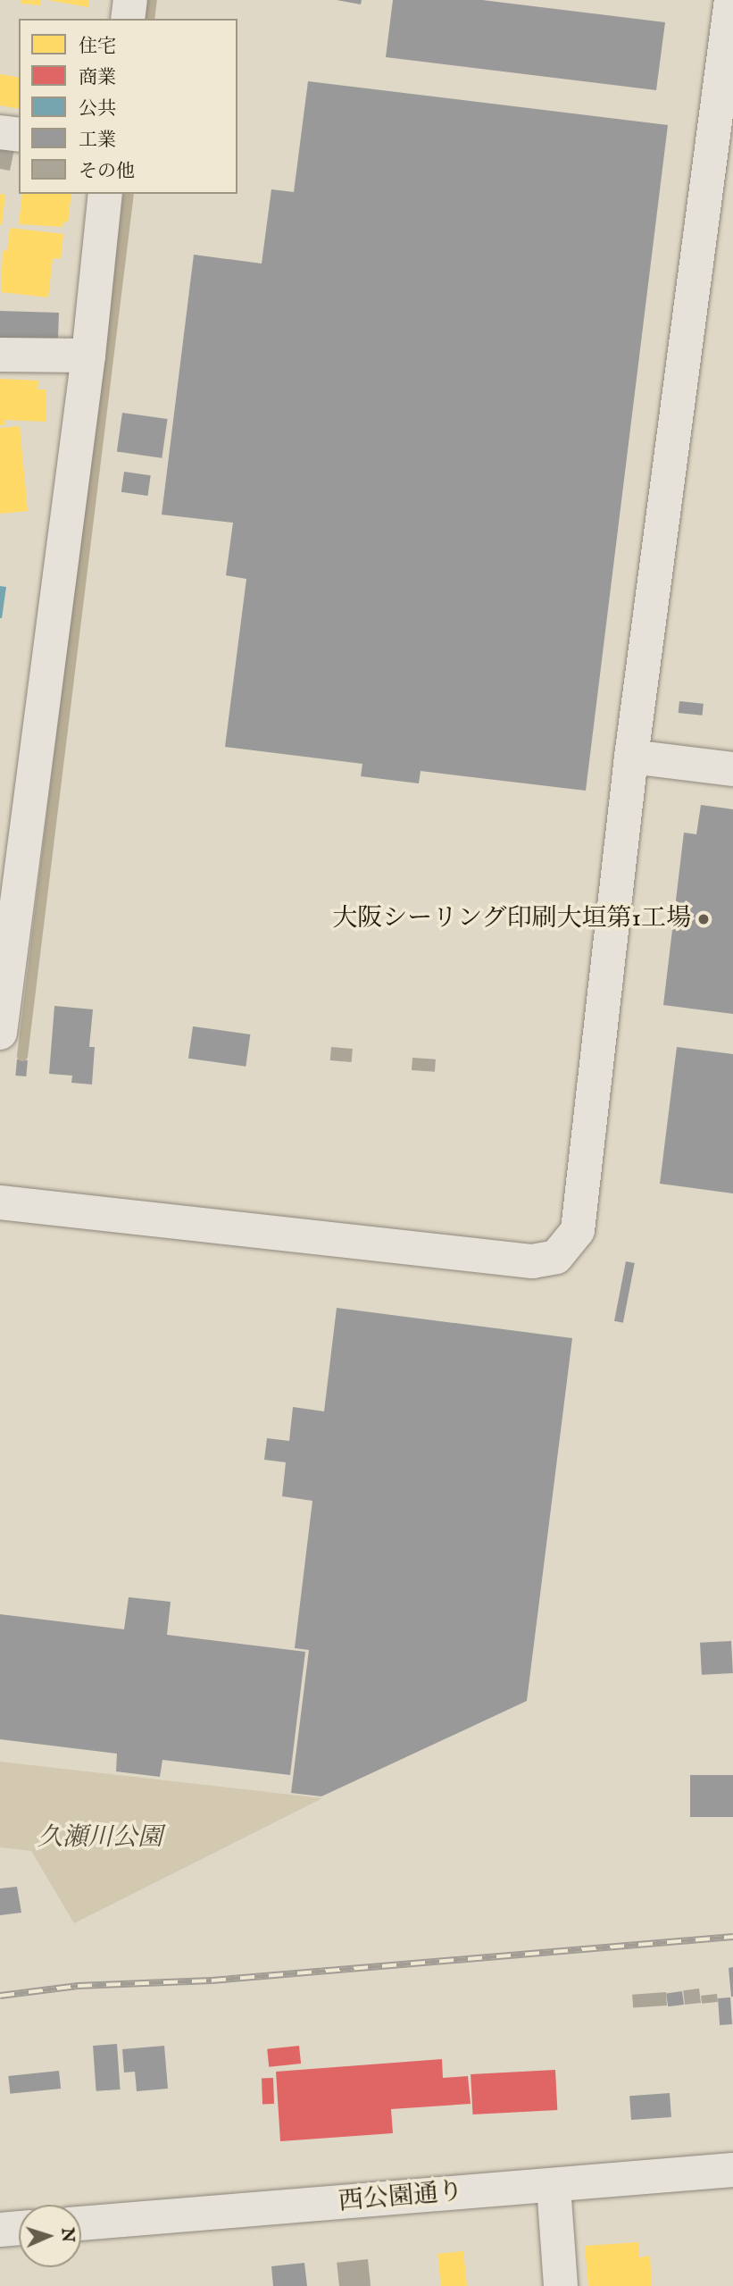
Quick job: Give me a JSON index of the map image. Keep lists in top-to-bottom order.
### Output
{
  "streets": {
    "street": ["西公園通り"]
  },
  "parks": ["久瀬川公園"],
  "places": ["大阪シーリング印刷大垣第1工場"],
  "legend": [
    "住宅",
    "商業",
    "公共",
    "工業",
    "その他"
  ],
  "north": "right"
}
